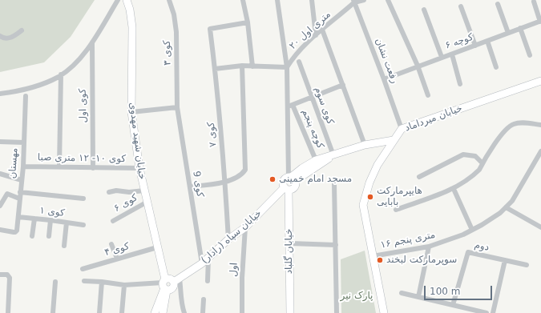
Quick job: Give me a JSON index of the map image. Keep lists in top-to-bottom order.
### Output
{
  "streets": {
    "street": [
      "۲۰ متری اول",
      "کوچه ۶",
      "کوی ۳",
      "رفعت نشان",
      "کوی اول",
      "کوی سوم",
      "خیابان میرداماد",
      "کوچه پنجم",
      "کوی ۷",
      "خیابان شهید مهدوی",
      "کوی ۱۰- ۱۲ متری صبا",
      "مهستان",
      "کوی 9",
      "کوی ۶",
      "کوی ۱",
      "خیابان سپاه (رادار)",
      "۱۶ متری پنجم",
      "دوم",
      "کوی ۴",
      "خیابان گلباد",
      "اول"
    ]
  },
  "crossings": [
    ["۲۰ متری اول", "رفعت نشان"],
    ["کوچه ۶", "رفعت نشان"],
    ["کوی ۳", "کوی 9"],
    ["رفعت نشان", "خیابان میرداماد"],
    ["کوی اول", "کوی ۱۰- ۱۲ متری صبا"],
    ["خیابان میرداماد", "۱۶ متری پنجم"],
    ["کوی ۷", "خیابان سپاه (رادار)"],
    ["خیابان شهید مهدوی", "کوی ۱۰- ۱۲ متری صبا"],
    ["خیابان شهید مهدوی", "کوی ۶"],
    ["خیابان شهید مهدوی", "خیابان سپاه (رادار)"],
    ["خیابان شهید مهدوی", "کوی ۴"],
    ["کوی ۱۰- ۱۲ متری صبا", "مهستان"],
    ["مهستان", "کوی ۱"],
    ["کوی 9", "خیابان سپاه (رادار)"],
    ["خیابان سپاه (رادار)", "خیابان گلباد"],
    ["خیابان سپاه (رادار)", "اول"]
  ],
  "parks": ["پارک نیر"],
  "places": ["مسجد امام خمینی", "هایپرمارکت بابایی", "سوپرمارکت لبخند"],
  "scale_bar": "100 m"
}
